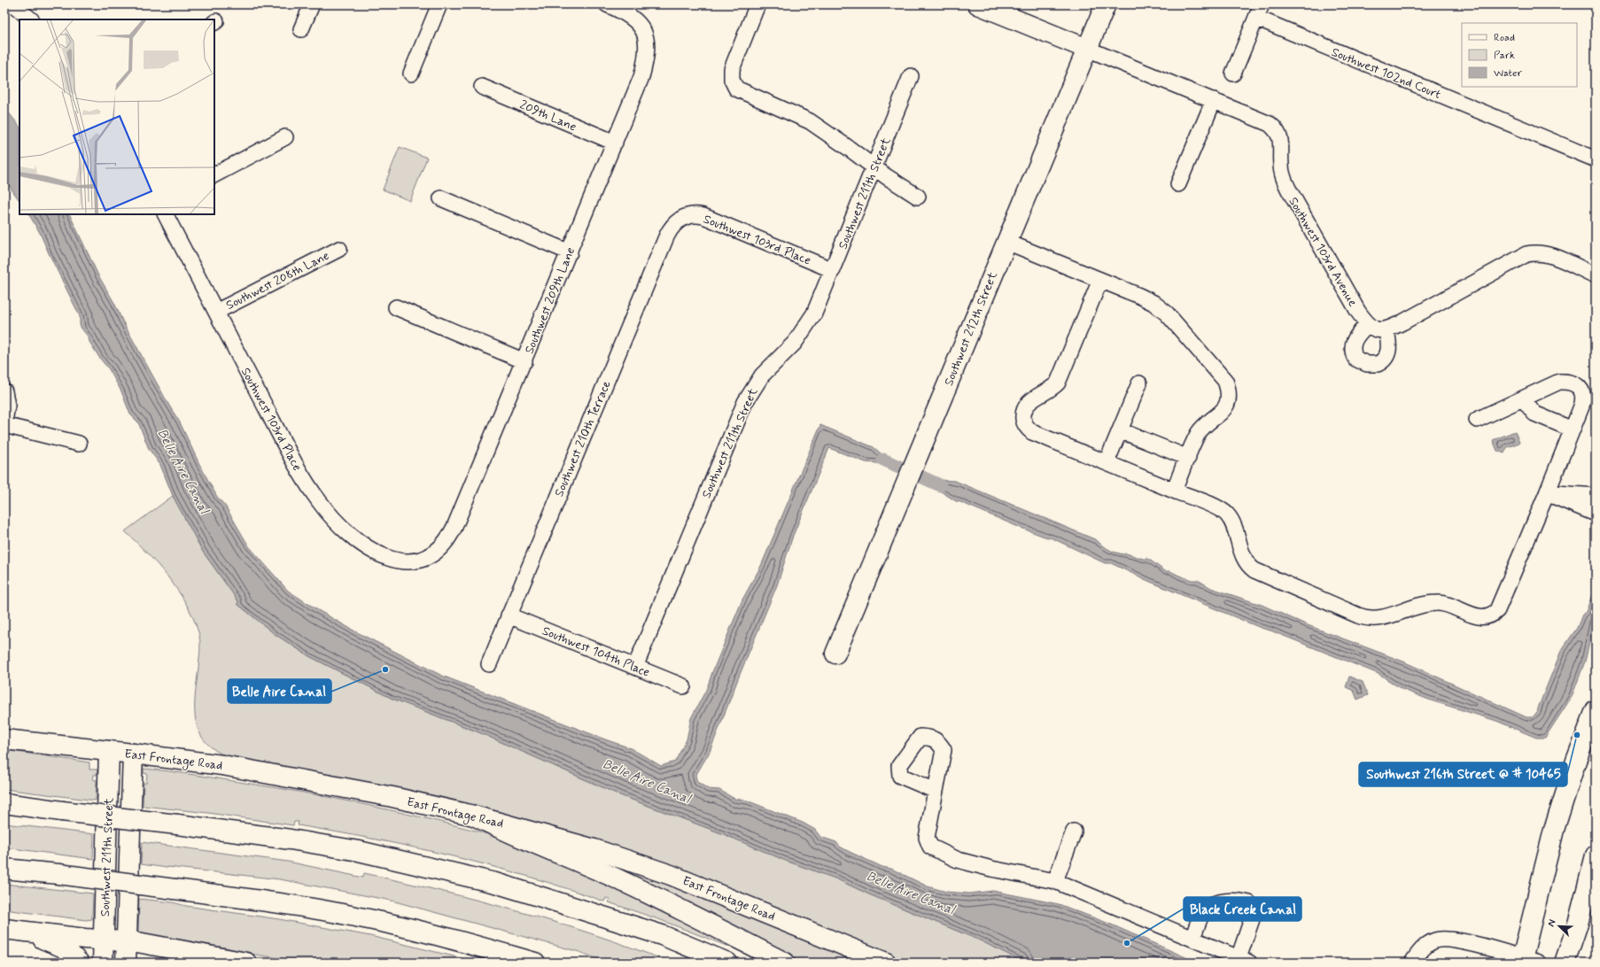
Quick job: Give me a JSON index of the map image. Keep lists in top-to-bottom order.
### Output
{
  "streets": {
    "main road": ["Southwest 211th Street", "Southwest 212th Street", "East Frontage Road"],
    "street": [
      "Southwest 102nd Court",
      "209th Lane",
      "Southwest 103rd Place",
      "Southwest 103rd Avenue",
      "Southwest 208th Lane",
      "Southwest 209th Lane",
      "Southwest 210th Terrace",
      "Southwest 104th Place"
    ]
  },
  "crossings": [
    ["209th Lane", "Southwest 209th Lane"],
    ["Southwest 211th Street", "Southwest 103rd Place"],
    ["Southwest 211th Street", "Southwest 104th Place"],
    ["Southwest 211th Street", "East Frontage Road"],
    ["Southwest 103rd Place", "Southwest 208th Lane"],
    ["Southwest 103rd Place", "Southwest 209th Lane"],
    ["Southwest 103rd Place", "Southwest 210th Terrace"],
    ["Southwest 103rd Avenue", "Southwest 212th Street"],
    ["Southwest 210th Terrace", "Southwest 104th Place"]
  ],
  "water": ["Belle Aire Canal"],
  "places": ["Belle Aire Canal", "Southwest 216th Street @ # 10465", "Black Creek Canal"],
  "legend": ["Road", "Park", "Water"],
  "north": "top left"
}
